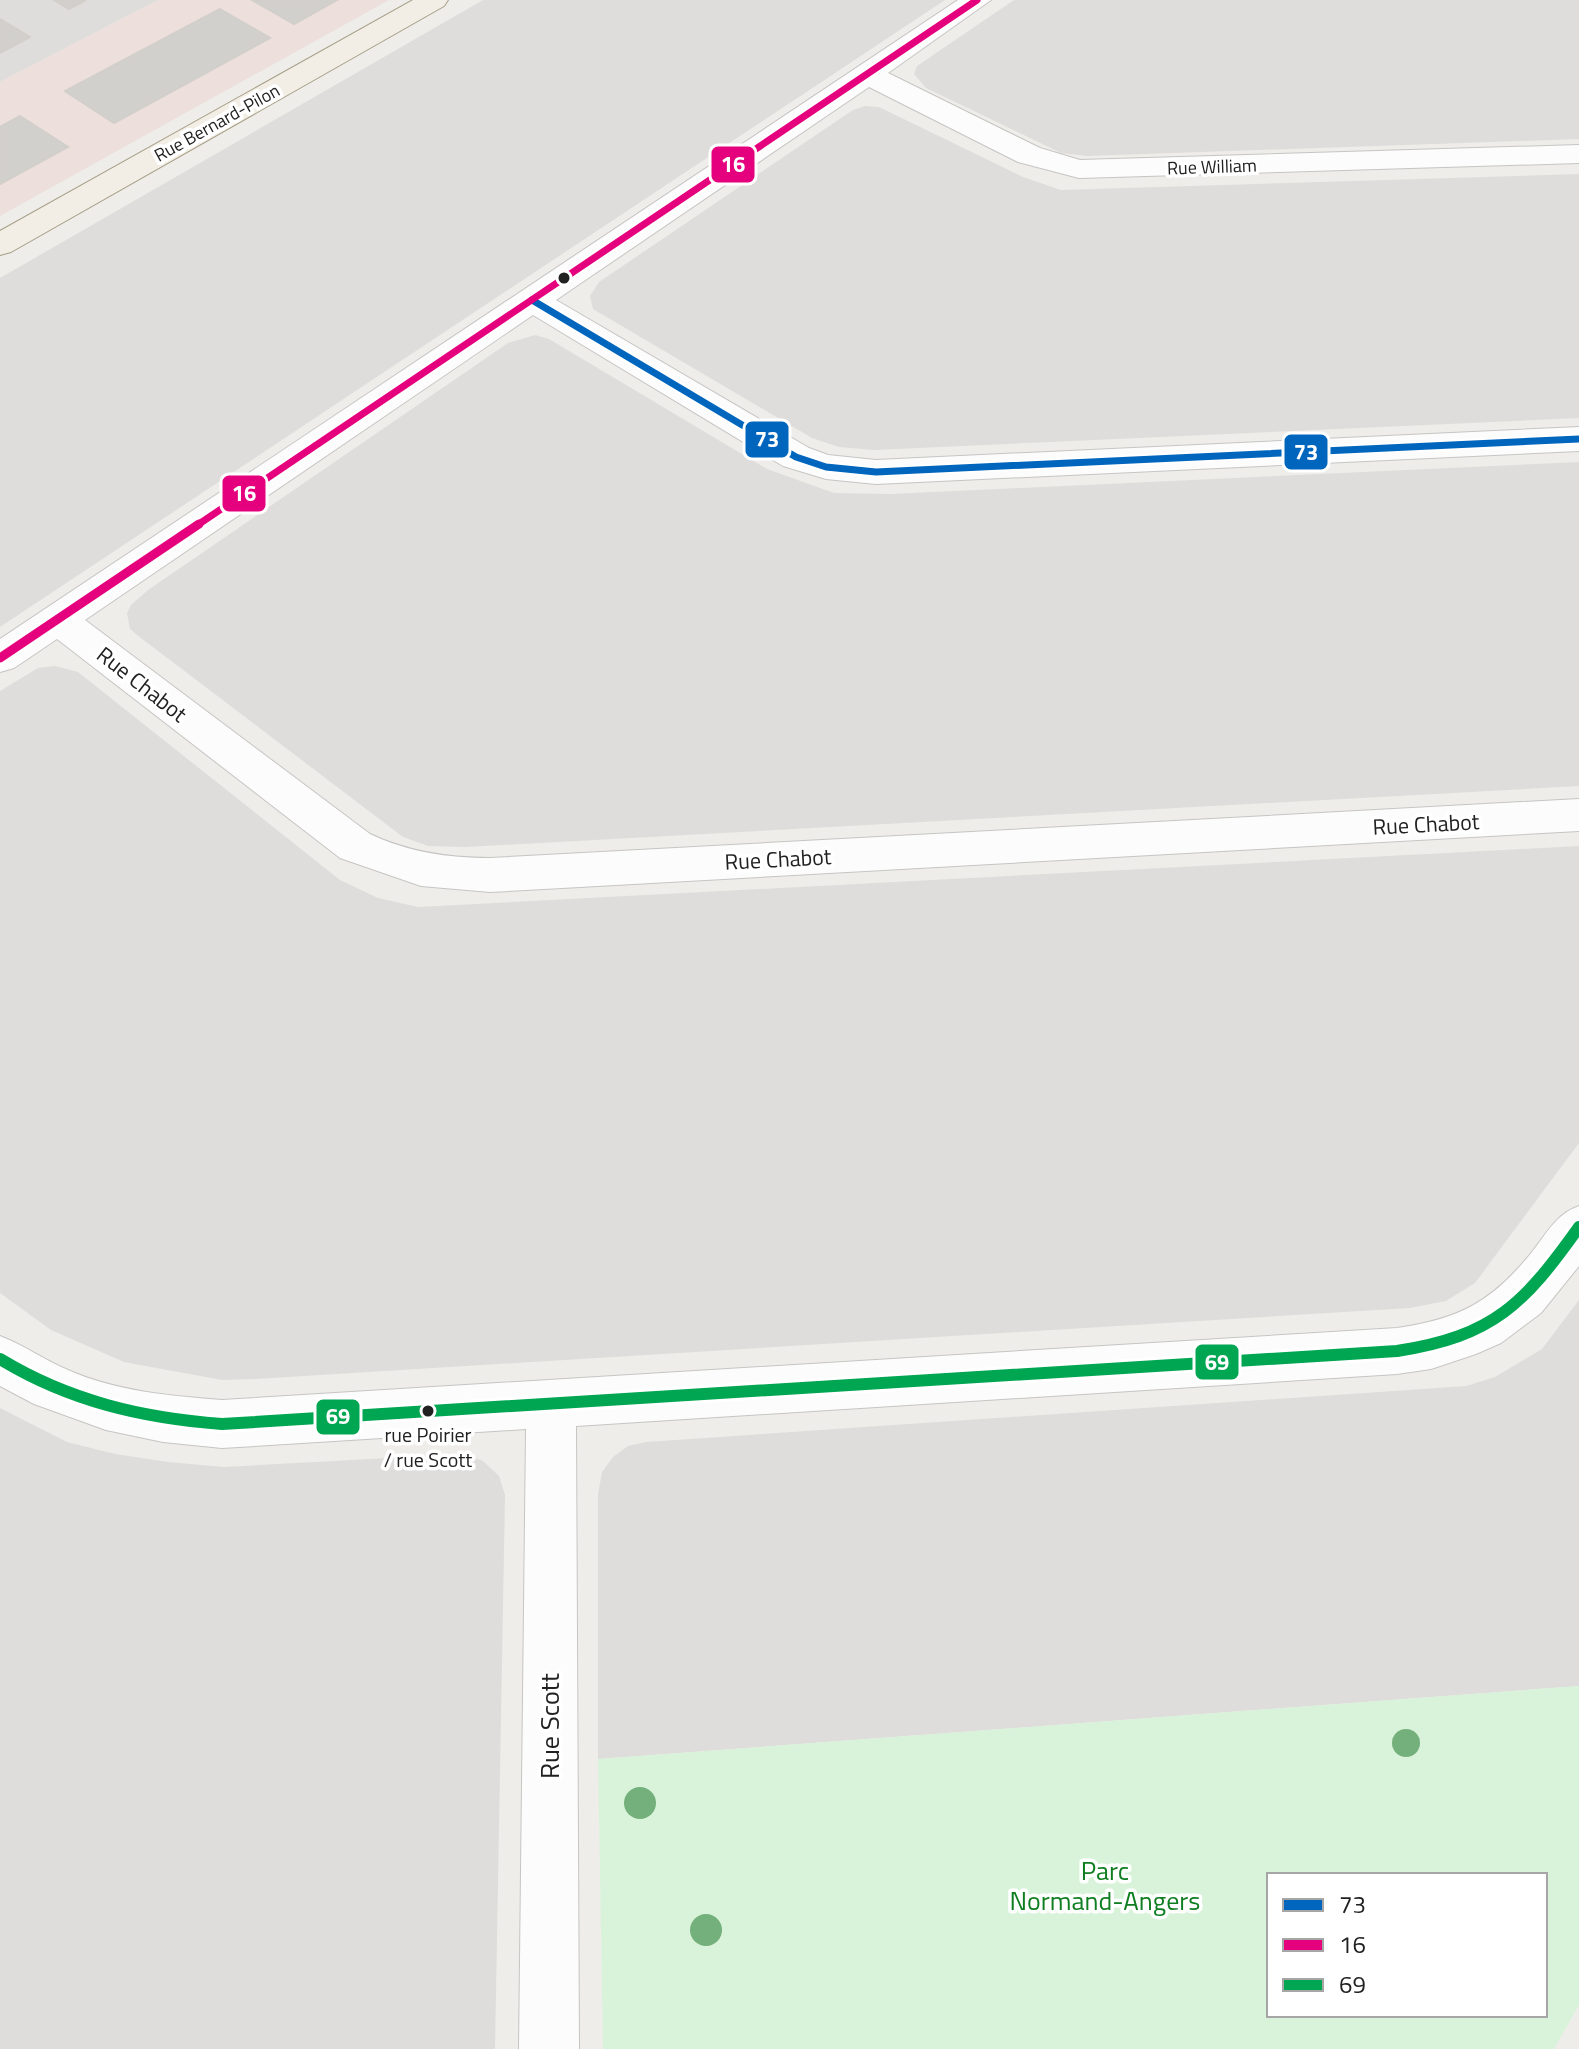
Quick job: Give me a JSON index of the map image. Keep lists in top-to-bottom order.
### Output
{
  "streets": {
    "main road": ["Rue Bernard-Pilon"],
    "street": ["Rue William", "Rue Chabot", "Rue Scott"]
  },
  "parks": ["Parc Normand-Angers"],
  "places": ["rue Poirier / rue Scott"],
  "lines": ["transit line 16", "transit line 73", "transit line 69"],
  "legend": ["73", "16", "69"]
}
